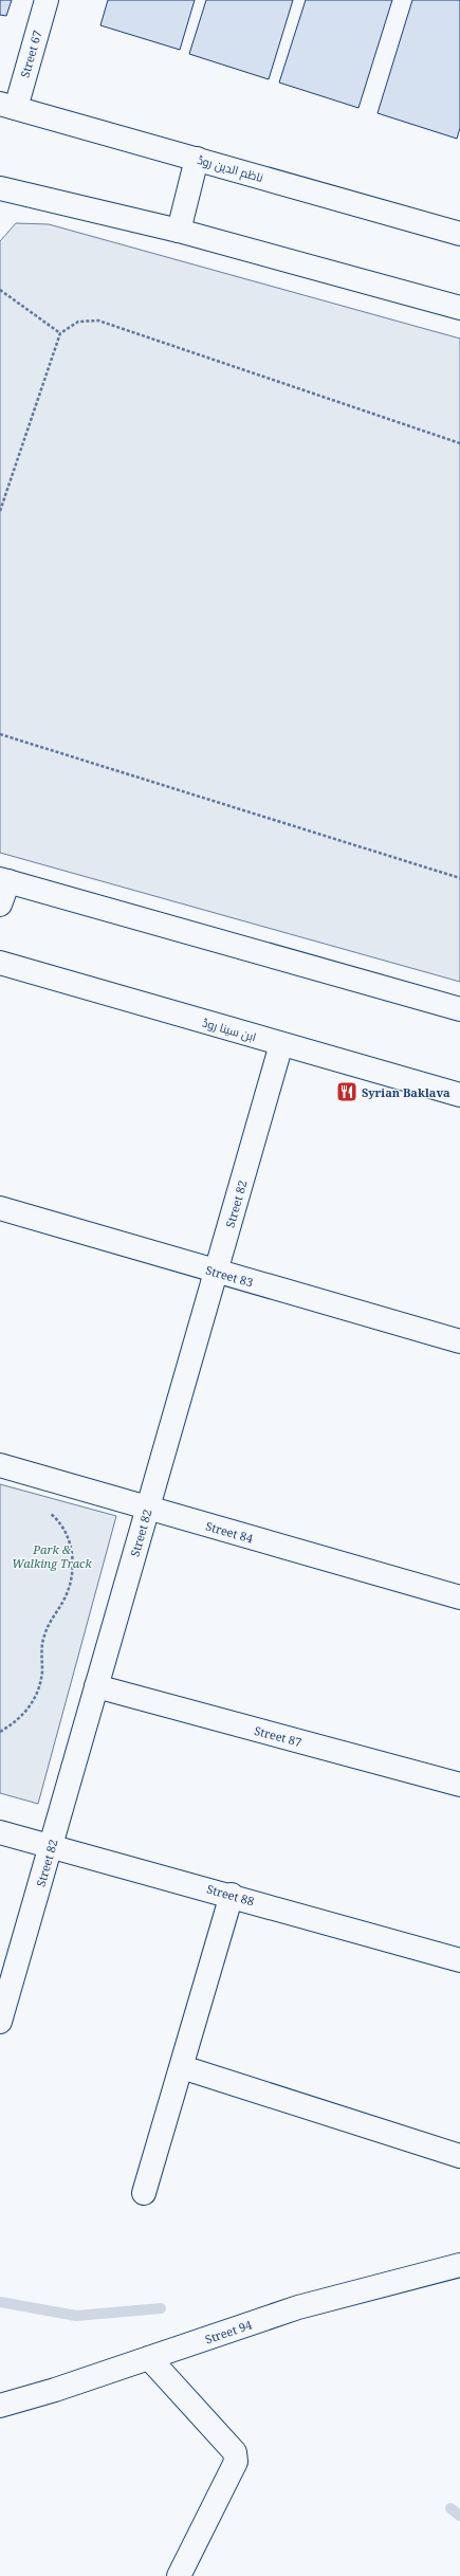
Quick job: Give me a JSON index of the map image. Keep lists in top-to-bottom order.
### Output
{
  "streets": {
    "street": [
      "Street 67",
      "ناظم الدین روڈ",
      "ابن سینا روڈ",
      "Street 82",
      "Street 83",
      "Street 84",
      "Street 87",
      "Street 88",
      "Street 94"
    ]
  },
  "crossings": [
    ["Street 67", "ناظم الدین روڈ"],
    ["ابن سینا روڈ", "Street 82"],
    ["Street 82", "Street 83"],
    ["Street 82", "Street 84"],
    ["Street 82", "Street 87"],
    ["Street 82", "Street 88"]
  ],
  "parks": ["Park & Walking Track"],
  "places": {
    "restaurant": ["Syrian Baklava"]
  }
}
